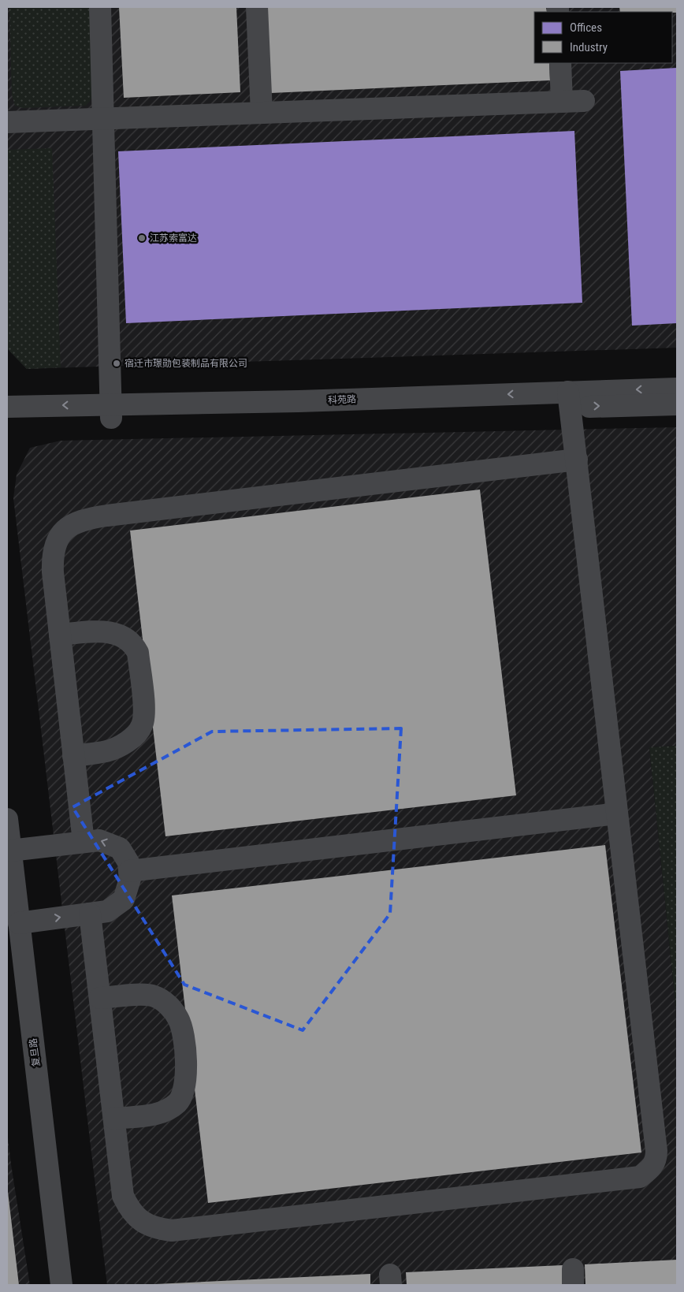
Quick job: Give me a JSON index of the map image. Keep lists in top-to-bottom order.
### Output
{
  "streets": {
    "street": ["科苑路", "复旦路"]
  },
  "places": ["江苏索富达", "宿迁市璟勋包装制品有限公司"],
  "legend": ["Offices", "Industry"]
}
